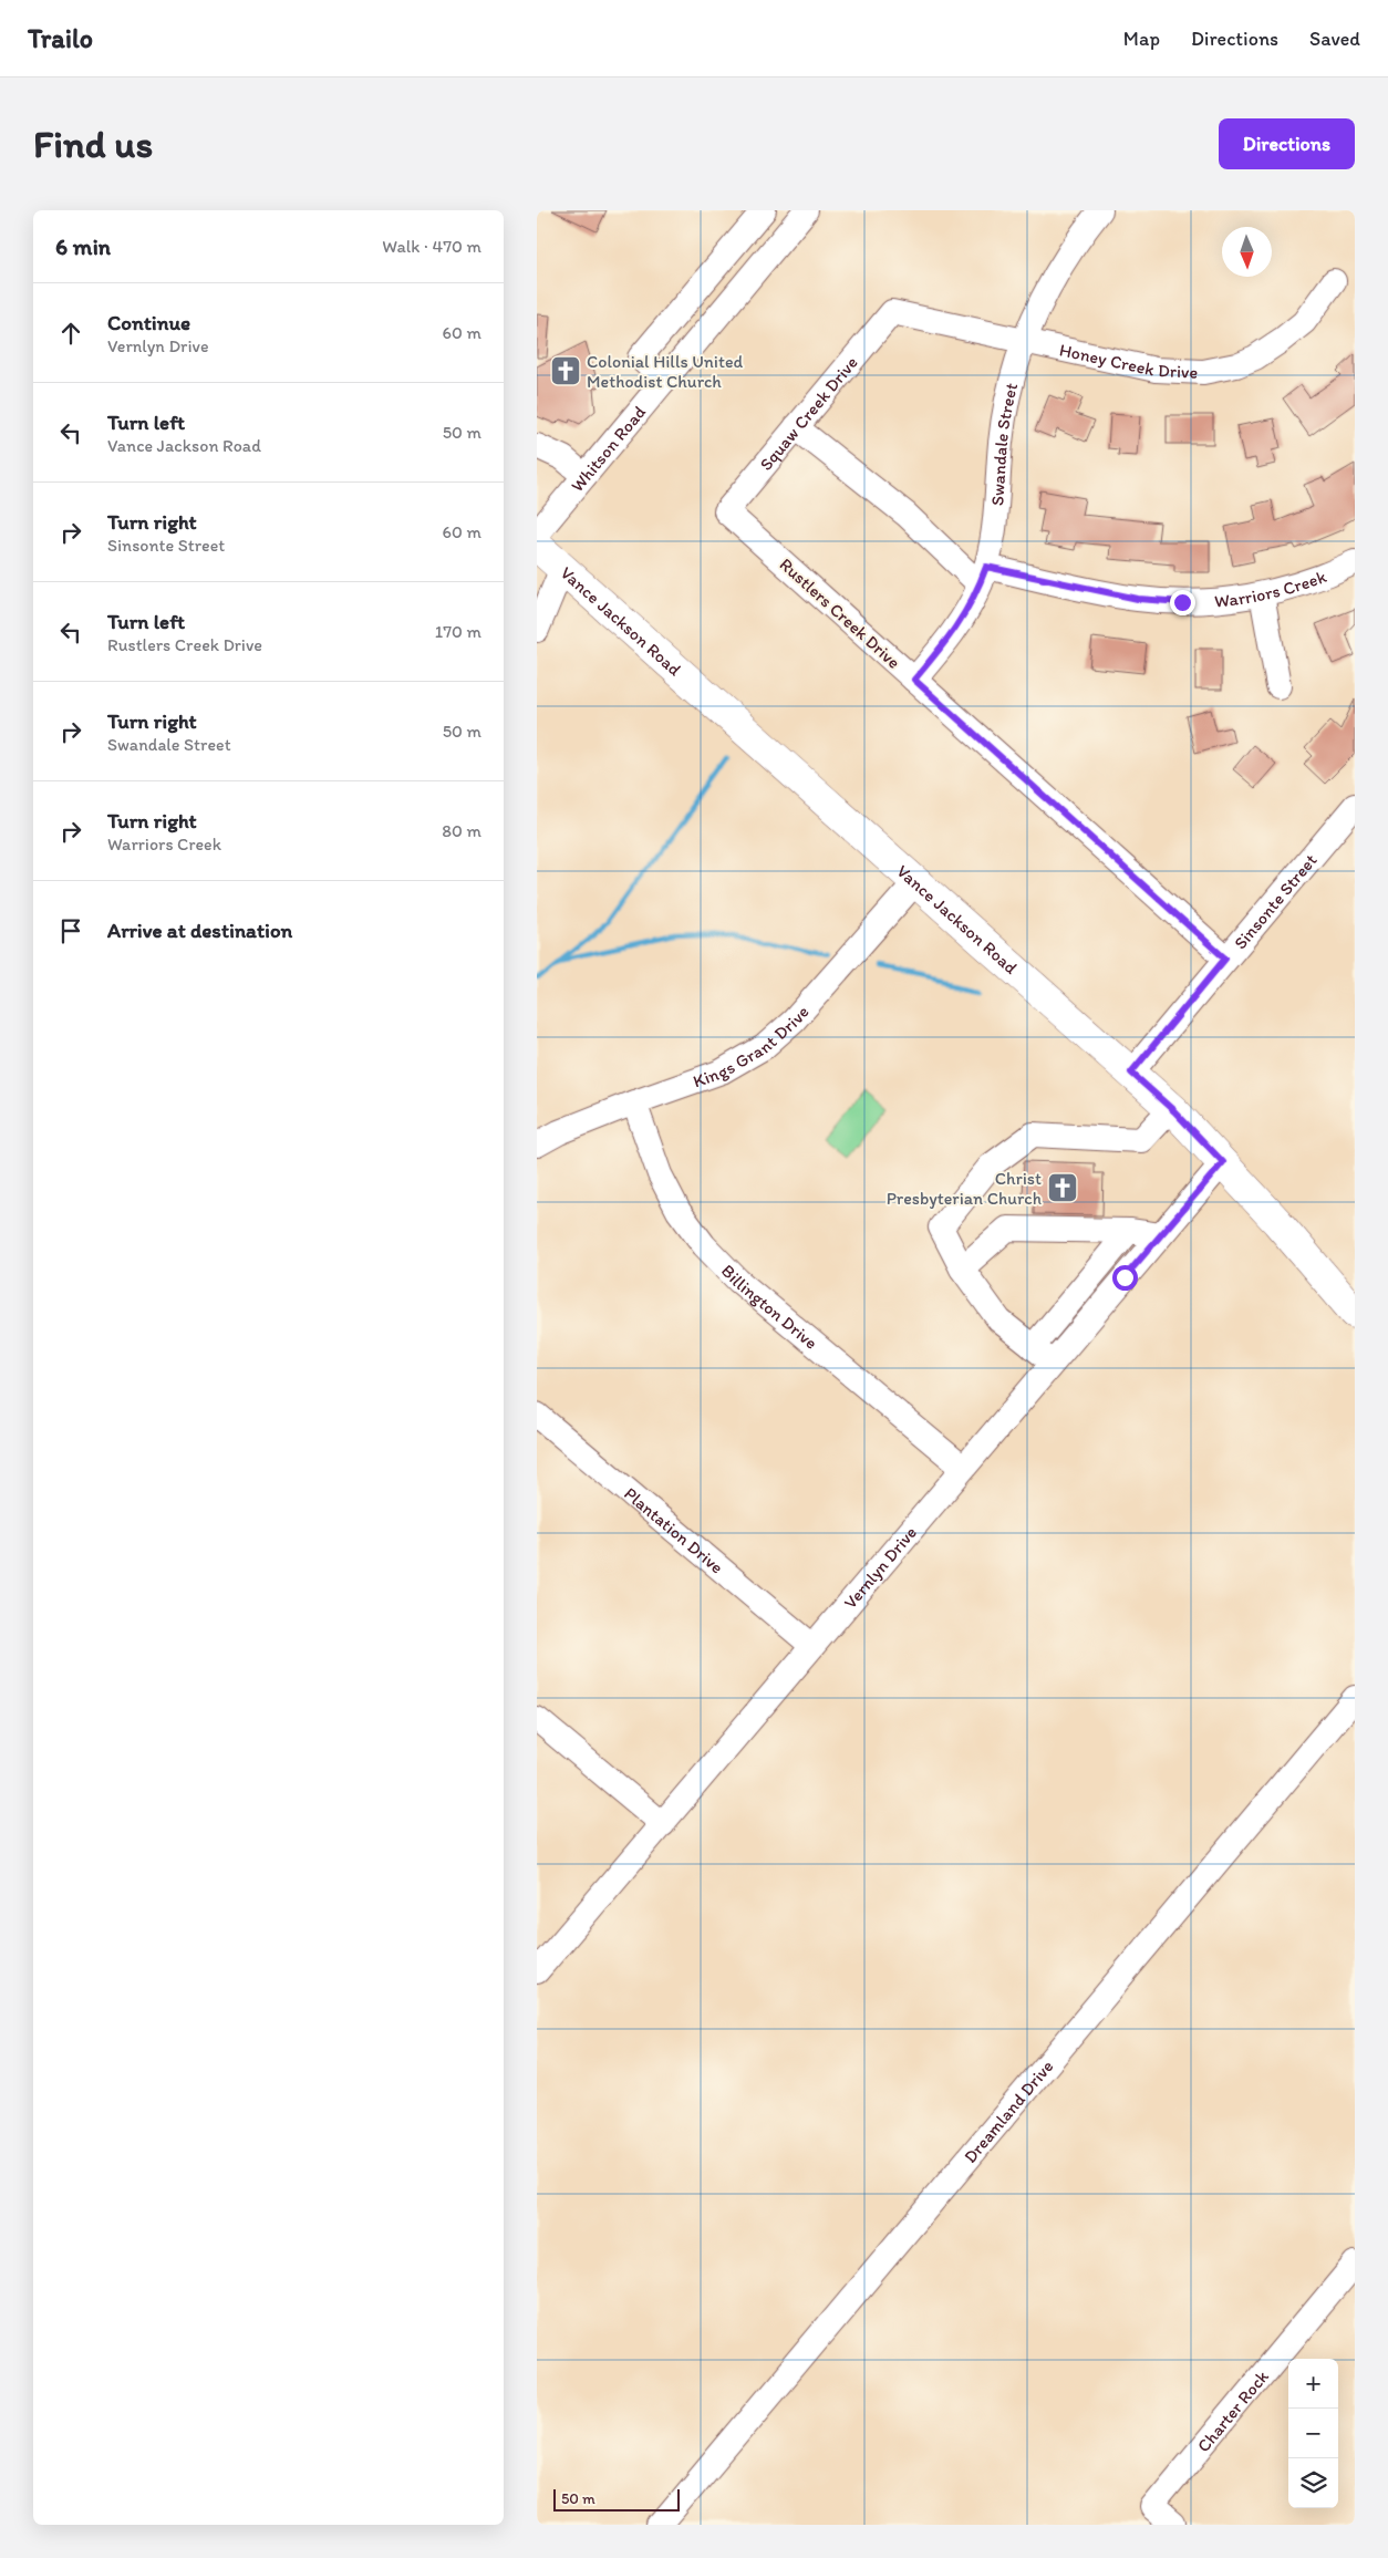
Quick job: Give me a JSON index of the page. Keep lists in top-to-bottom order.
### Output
{
  "streets": {
    "main road": ["Vance Jackson Road"],
    "street": [
      "Honey Creek Drive",
      "Squaw Creek Drive",
      "Swandale Street",
      "Whitson Road",
      "Warriors Creek",
      "Rustlers Creek Drive",
      "Sinsonte Street",
      "Kings Grant Drive",
      "Billington Drive",
      "Plantation Drive",
      "Vernlyn Drive",
      "Dreamland Drive",
      "Charter Rock"
    ]
  },
  "crossings": [
    ["Honey Creek Drive", "Squaw Creek Drive"],
    ["Honey Creek Drive", "Swandale Street"],
    ["Squaw Creek Drive", "Rustlers Creek Drive"],
    ["Swandale Street", "Warriors Creek"],
    ["Swandale Street", "Rustlers Creek Drive"],
    ["Rustlers Creek Drive", "Sinsonte Street"],
    ["Vance Jackson Road", "Sinsonte Street"],
    ["Vance Jackson Road", "Kings Grant Drive"],
    ["Vance Jackson Road", "Vernlyn Drive"],
    ["Kings Grant Drive", "Billington Drive"],
    ["Billington Drive", "Vernlyn Drive"],
    ["Plantation Drive", "Vernlyn Drive"]
  ],
  "places": {
    "church": ["Colonial Hills United Methodist Church", "Christ Presbyterian Church"]
  },
  "scale_bar": "50 m",
  "north": "bottom",
  "page": {
    "header": "Trailo",
    "nav": ["Map", "Directions", "Saved"],
    "buttons": "Directions",
    "title": "Find us",
    "heading": ["6 min", "Walk · 470 m"],
    "list": [
      ["Continue", "Vernlyn Drive", "60 m"],
      ["Turn left", "Vance Jackson Road", "50 m"],
      ["Turn right", "Sinsonte Street", "60 m"],
      ["Turn left", "Rustlers Creek Drive", "170 m"],
      ["Turn right", "Swandale Street", "50 m"],
      ["Turn right", "Warriors Creek", "80 m"],
      "Arrive at destination"
    ],
    "map_buttons": ["+", "−"],
    "scale": "50 m"
  }
}
